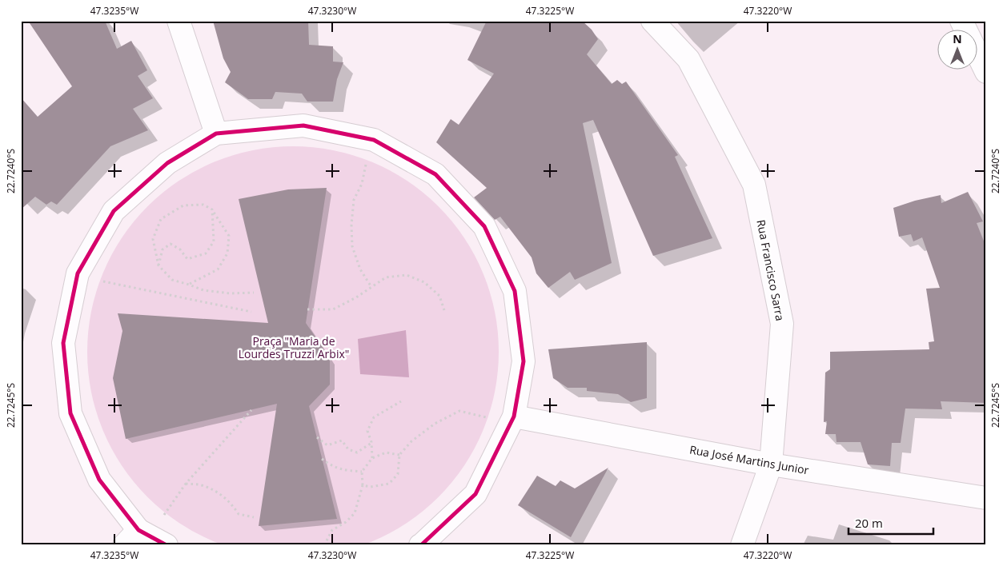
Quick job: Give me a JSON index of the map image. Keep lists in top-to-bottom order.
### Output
{
  "streets": {
    "street": ["Rua Francisco Sarra", "Rua José Martins Junior"]
  },
  "crossings": [
    ["Rua Francisco Sarra", "Rua José Martins Junior"]
  ],
  "parks": ["Praça \"Maria de Lourdes Truzzi Arbix\""],
  "scale_bar": "20 m",
  "north": "top",
  "coordinates": [
    "47.3235°W",
    "47.3230°W",
    "47.3225°W",
    "47.3220°W",
    "22.7240°S",
    "22.7245°S"
  ]
}
